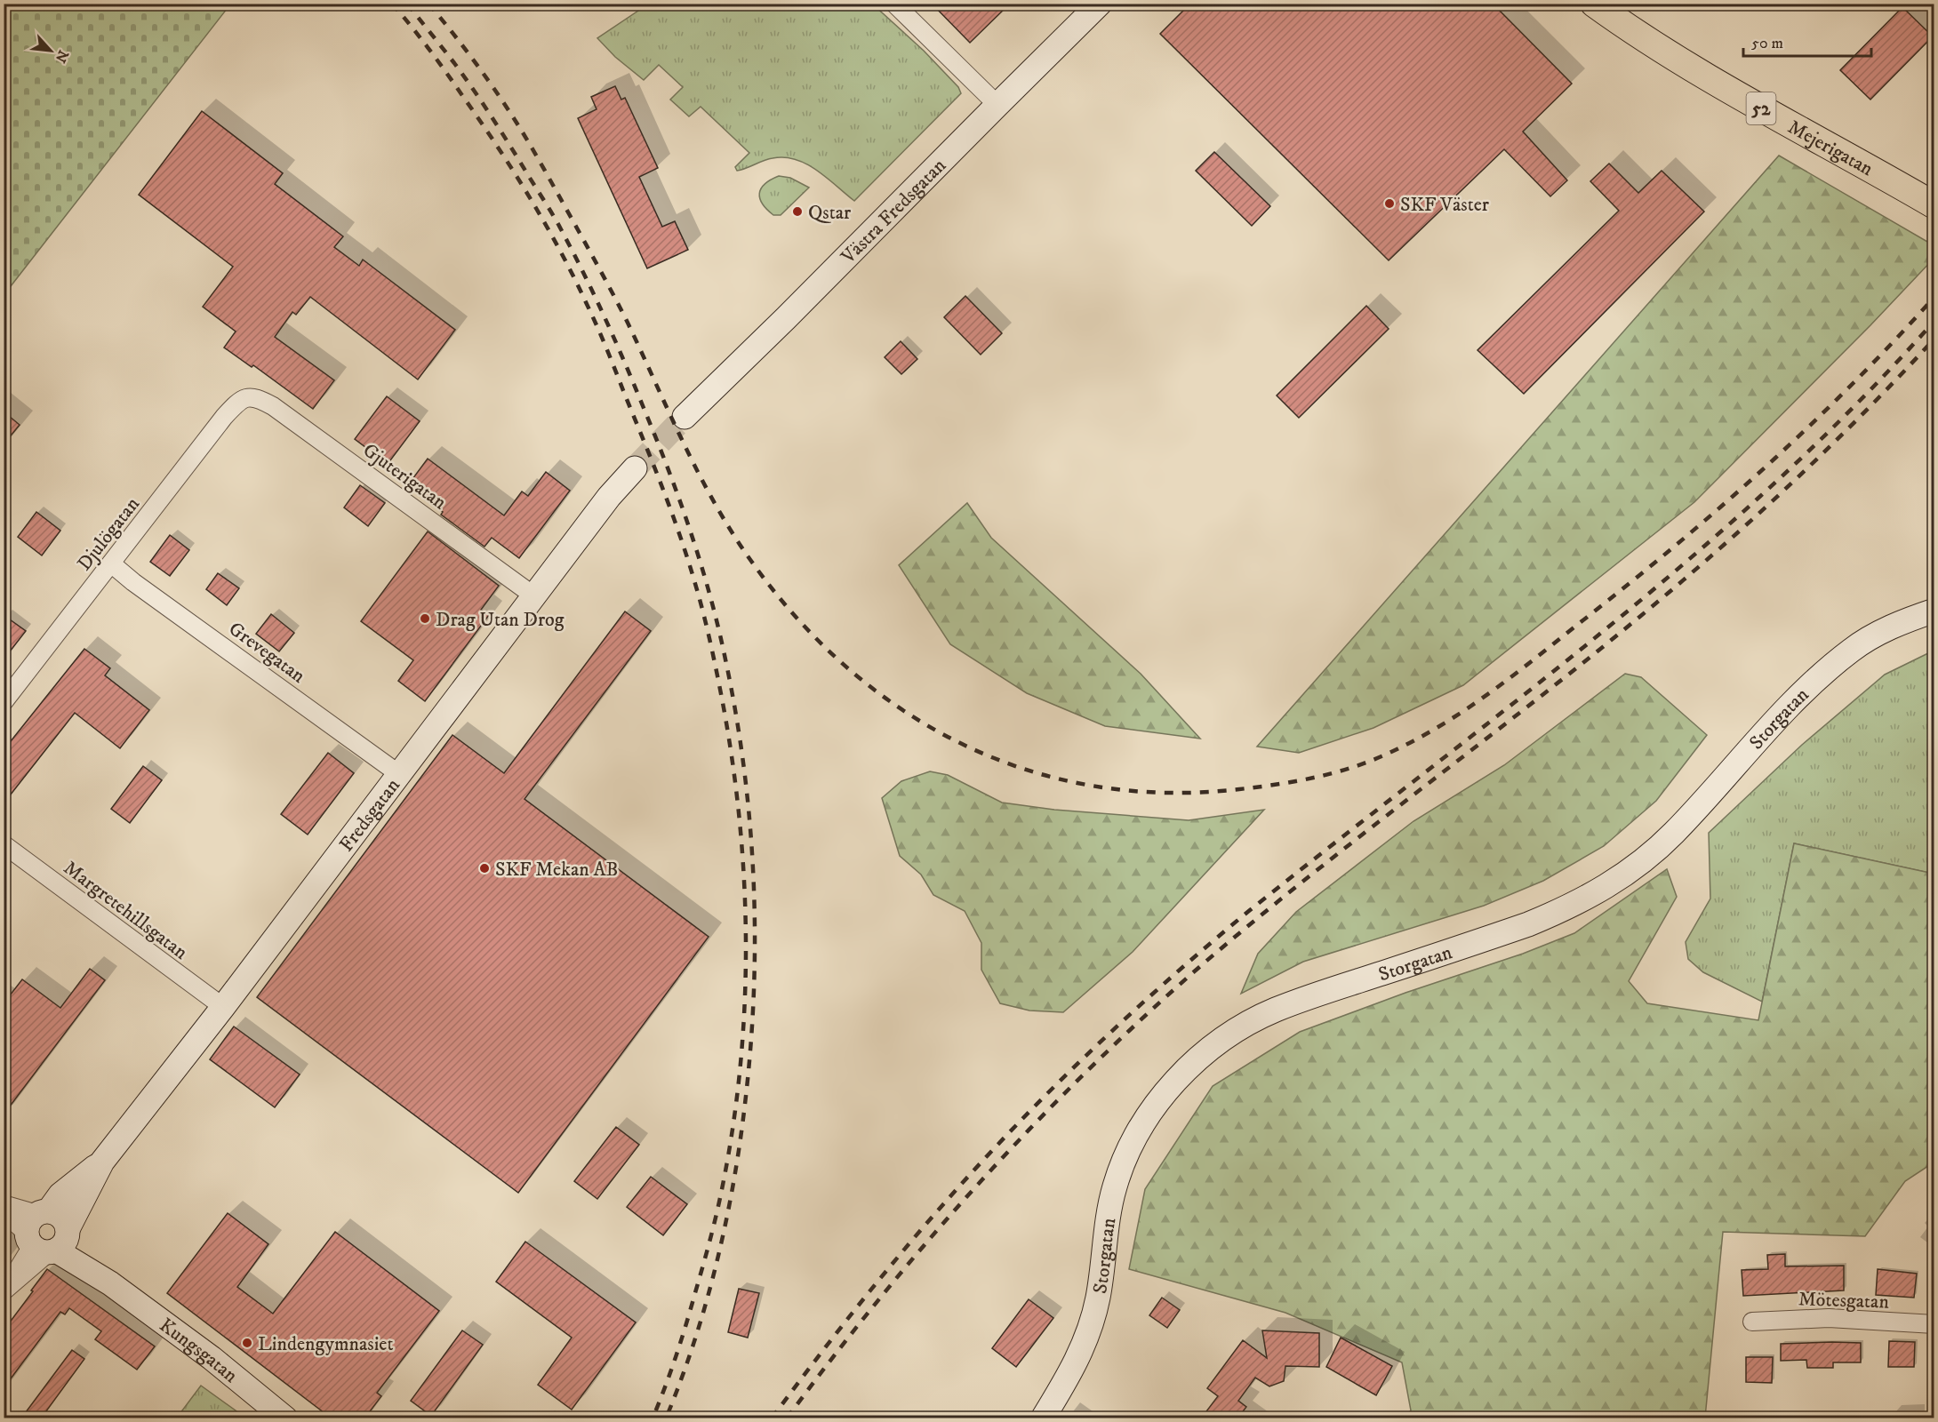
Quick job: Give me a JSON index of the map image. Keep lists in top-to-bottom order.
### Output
{
  "streets": {
    "main road": ["52", "Mejerigatan"],
    "street": [
      "Västra Fredsgatan",
      "Gjuterigatan",
      "Djulögatan",
      "Grevegatan",
      "Storgatan",
      "Fredsgatan",
      "Margretehillsgatan",
      "Mötesgatan",
      "Kungsgatan"
    ]
  },
  "crossings": [
    ["Gjuterigatan", "Djulögatan"],
    ["Gjuterigatan", "Fredsgatan"],
    ["Djulögatan", "Grevegatan"],
    ["Grevegatan", "Fredsgatan"],
    ["Fredsgatan", "Margretehillsgatan"],
    ["Fredsgatan", "Kungsgatan"]
  ],
  "places": [
    "SKF Väster",
    "Qstar",
    "Drag Utan Drog",
    "SKF Mekan AB",
    "Lindengymnasiet"
  ],
  "scale_bar": "50 m",
  "north": "bottom right"
}
